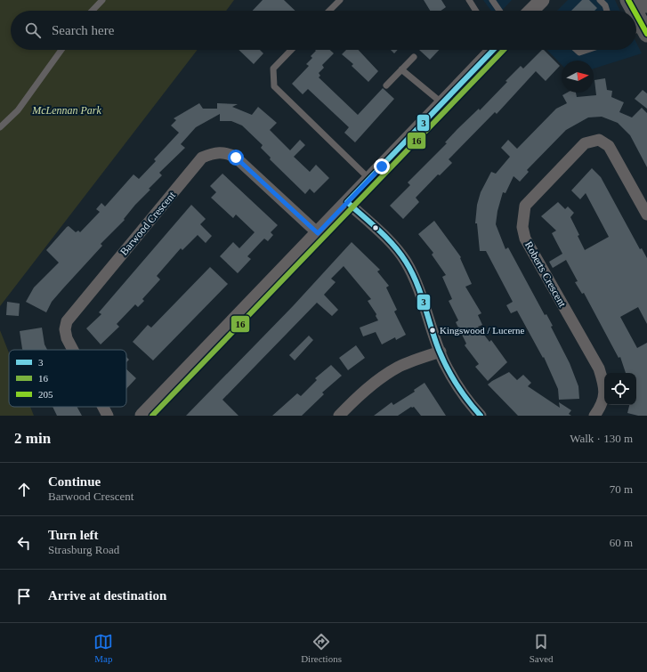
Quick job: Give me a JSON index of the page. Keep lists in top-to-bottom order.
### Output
{
  "streets": {
    "street": ["Barwood Crescent", "Roberts Crescent"]
  },
  "parks": ["McLennan Park"],
  "places": ["Kingswood / Lucerne"],
  "lines": ["transit line 205", "transit line 3", "transit line 16"],
  "legend": ["3", "16", "205"],
  "north": "right",
  "page": {
    "search": "Search here",
    "heading": ["2 min", "Walk · 130 m"],
    "list": [
      ["Continue", "Barwood Crescent", "70 m"],
      ["Turn left", "Strasburg Road", "60 m"],
      "Arrive at destination"
    ],
    "nav": ["Map", "Directions", "Saved"]
  }
}
